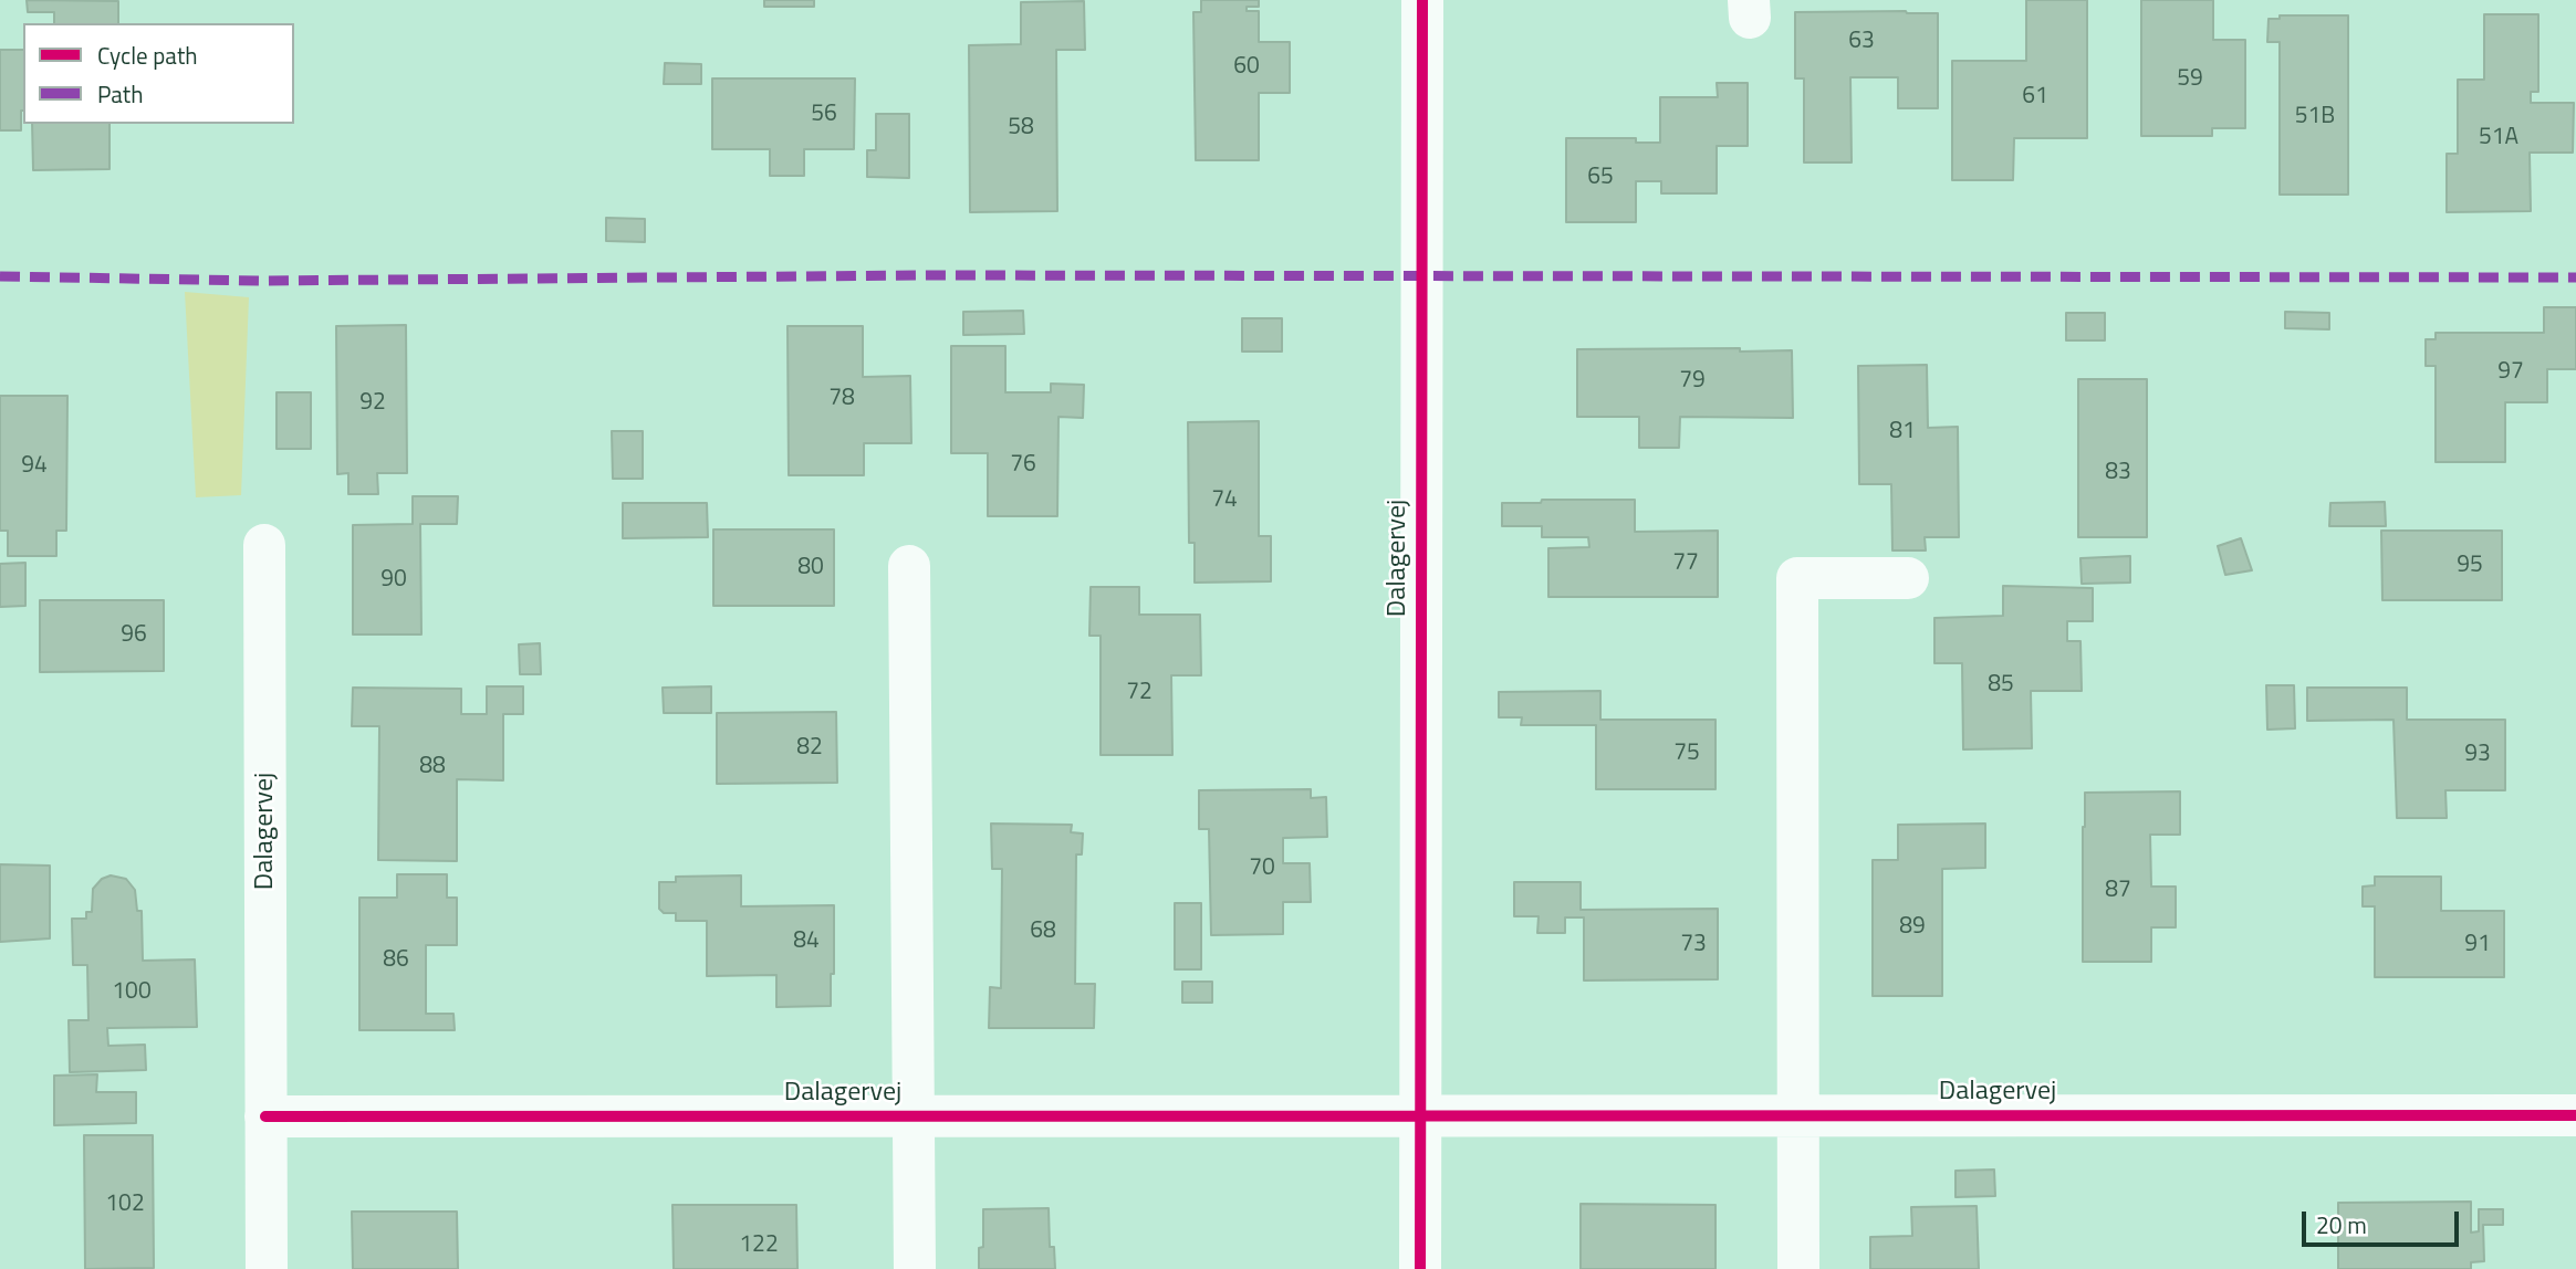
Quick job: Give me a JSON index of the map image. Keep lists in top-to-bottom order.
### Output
{
  "streets": {
    "street": ["Dalagervej"]
  },
  "house_numbers": [
    "63",
    "60",
    "59",
    "61",
    "56",
    "51B",
    "58",
    "51A",
    "65",
    "97",
    "79",
    "78",
    "92",
    "81",
    "76",
    "94",
    "83",
    "74",
    "77",
    "95",
    "80",
    "90",
    "96",
    "85",
    "72",
    "82",
    "75",
    "93",
    "88",
    "70",
    "87",
    "89",
    "68",
    "84",
    "73",
    "91",
    "86",
    "100",
    "102",
    "122"
  ],
  "legend": ["Cycle path", "Path"],
  "scale_bar": "20 m"
}
